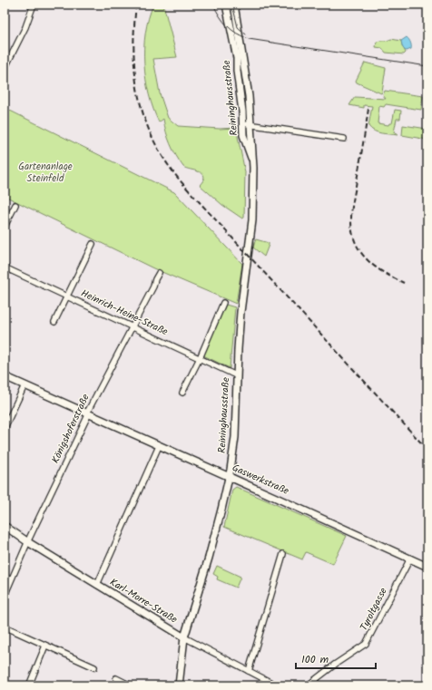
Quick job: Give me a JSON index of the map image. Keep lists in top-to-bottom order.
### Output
{
  "streets": {
    "main road": ["Reininghausstraße", "Gaswerkstraße", "Karl-Morre-Straße"],
    "street": ["Heinrich-Heine-Straße", "Königshoferstraße", "Tyroltgasse"]
  },
  "crossings": [
    ["Reininghausstraße", "Heinrich-Heine-Straße"],
    ["Reininghausstraße", "Gaswerkstraße"],
    ["Reininghausstraße", "Karl-Morre-Straße"],
    ["Heinrich-Heine-Straße", "Königshoferstraße"],
    ["Königshoferstraße", "Gaswerkstraße"],
    ["Königshoferstraße", "Karl-Morre-Straße"],
    ["Gaswerkstraße", "Tyroltgasse"]
  ],
  "parks": ["Gartenanlage Steinfeld"],
  "scale_bar": "100 m"
}
